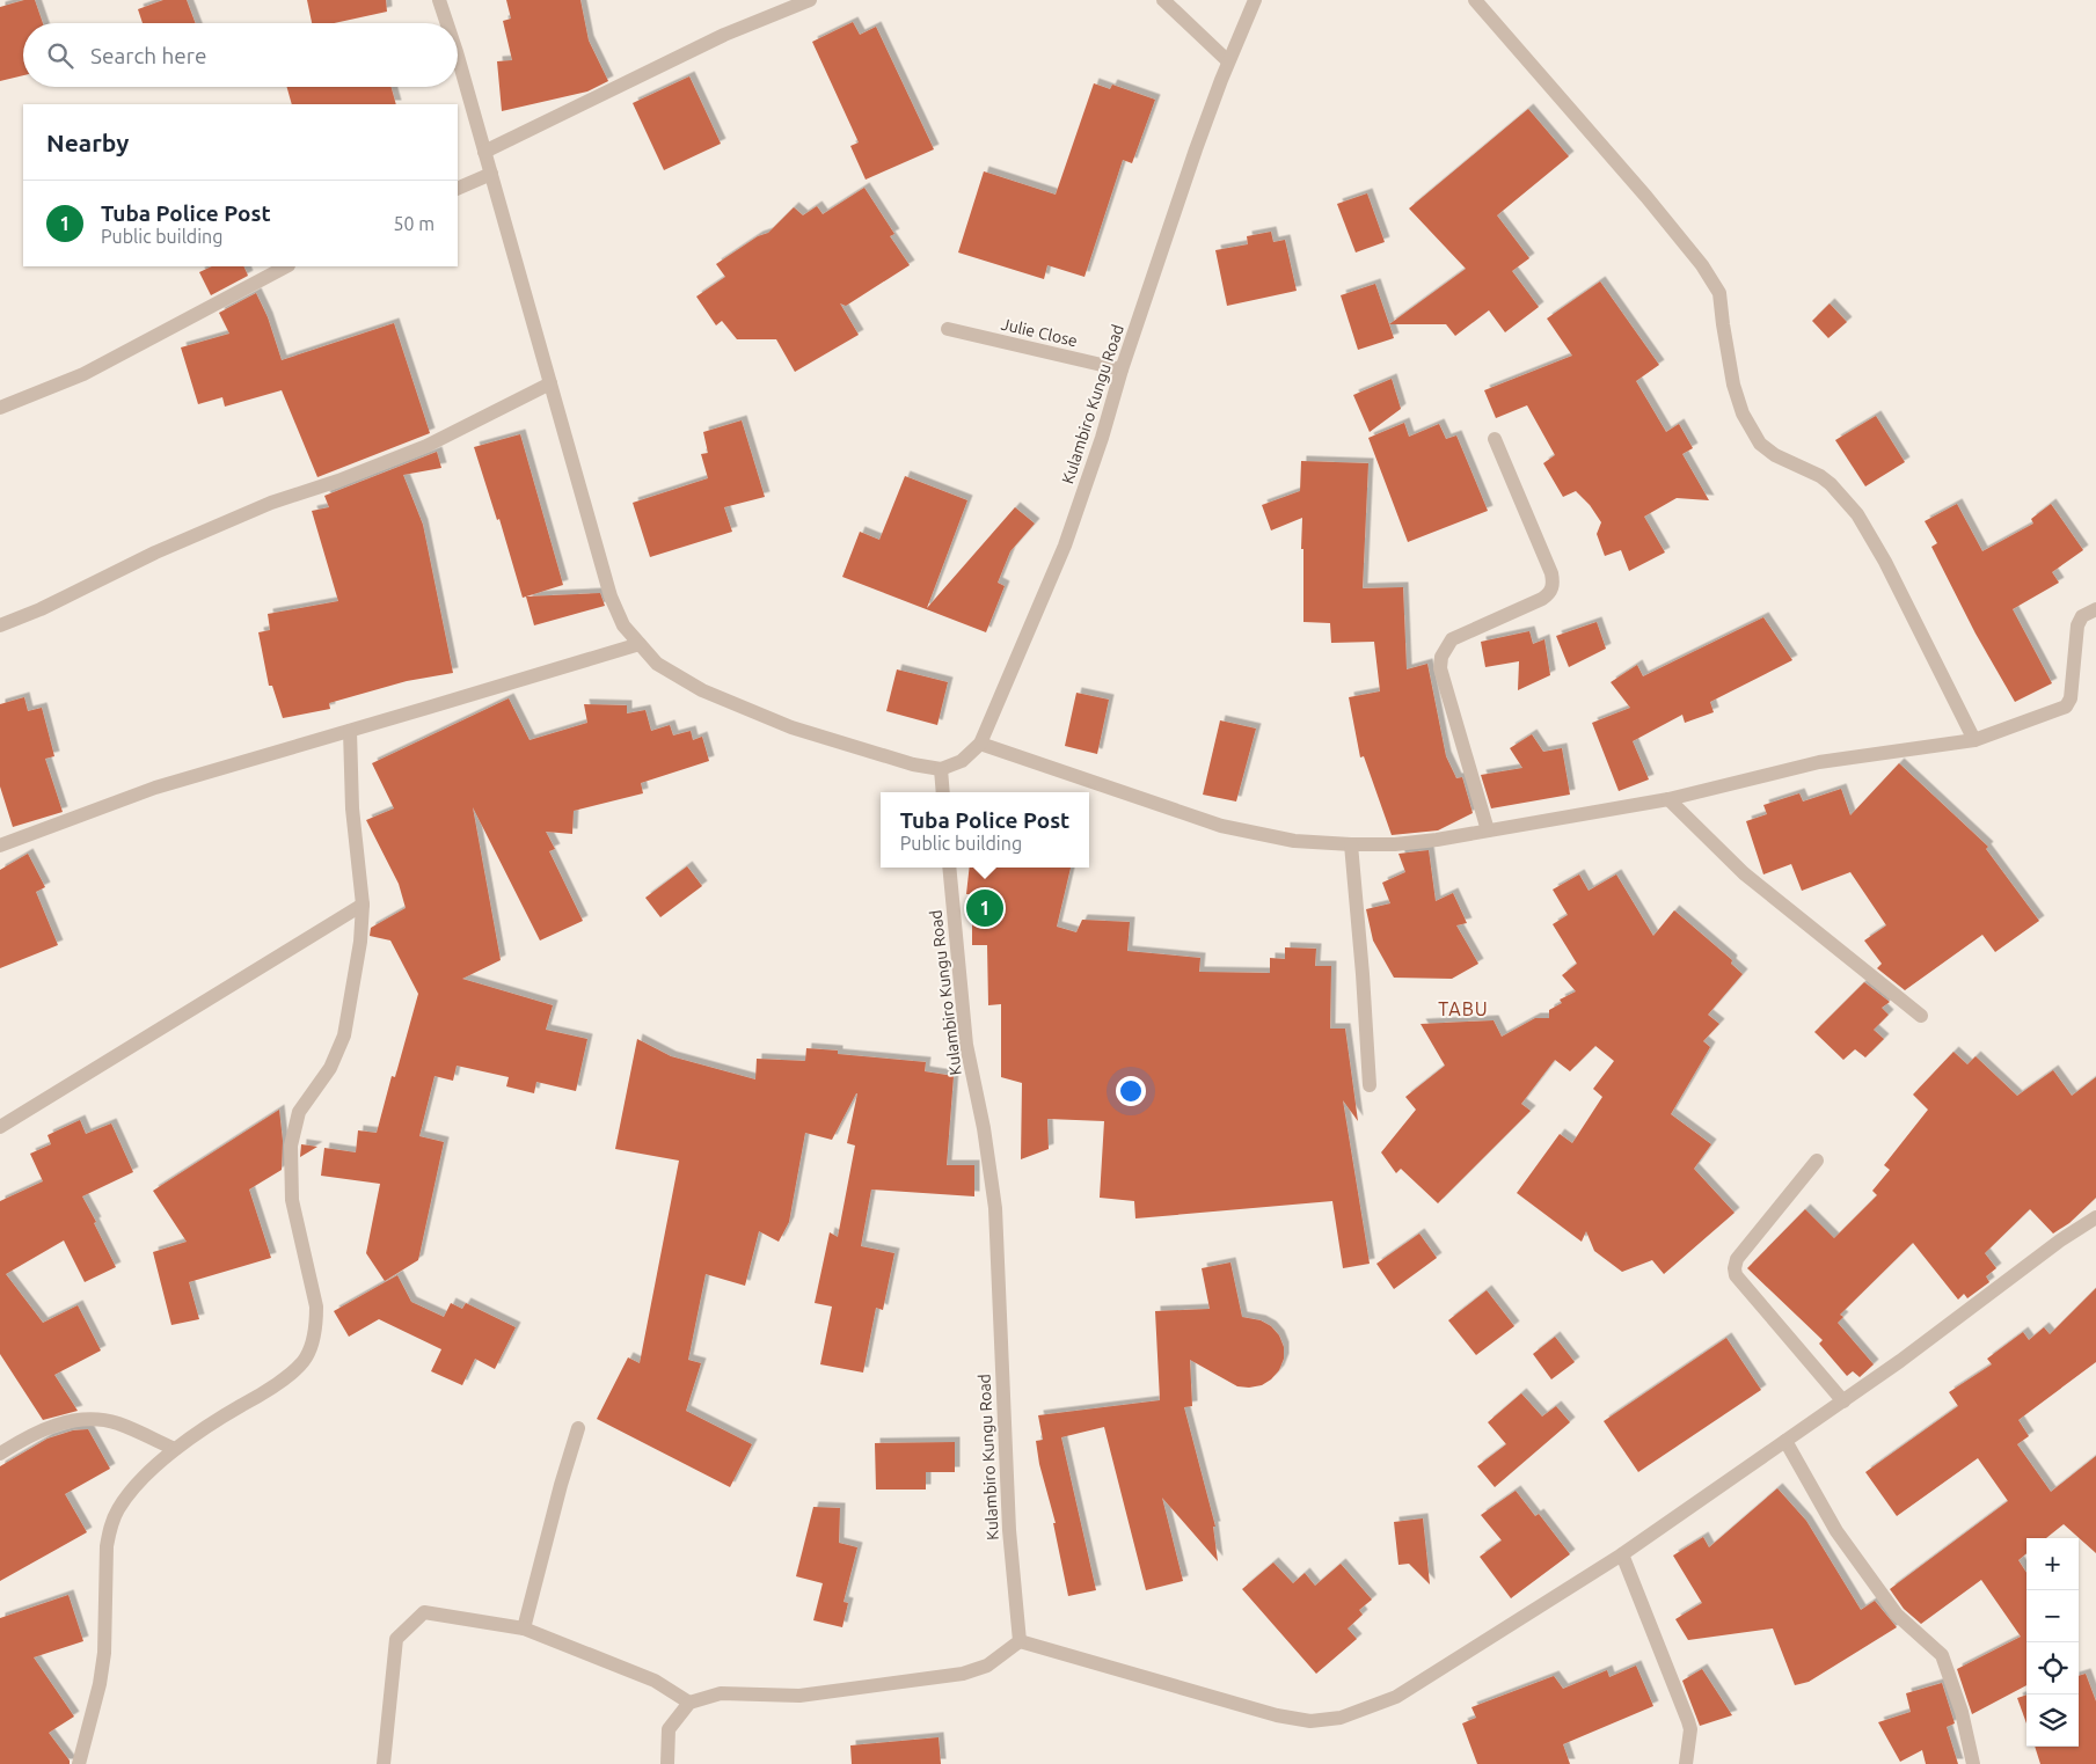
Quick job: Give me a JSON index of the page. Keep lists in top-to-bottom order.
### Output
{
  "streets": {
    "street": ["Julie Close", "Kulambiro Kungu Road"]
  },
  "crossings": [
    ["Julie Close", "Kulambiro Kungu Road"]
  ],
  "districts": ["TABU"],
  "page": {
    "search": "Search here",
    "heading": "Nearby",
    "list": [
      {
        "mark": "1",
        "name": "Tuba Police Post",
        "note": "Public building",
        "value": "50 m"
      }
    ],
    "popup": ["Tuba Police Post", "Public building"],
    "pins": "1",
    "map_buttons": ["+", "−"]
  }
}
